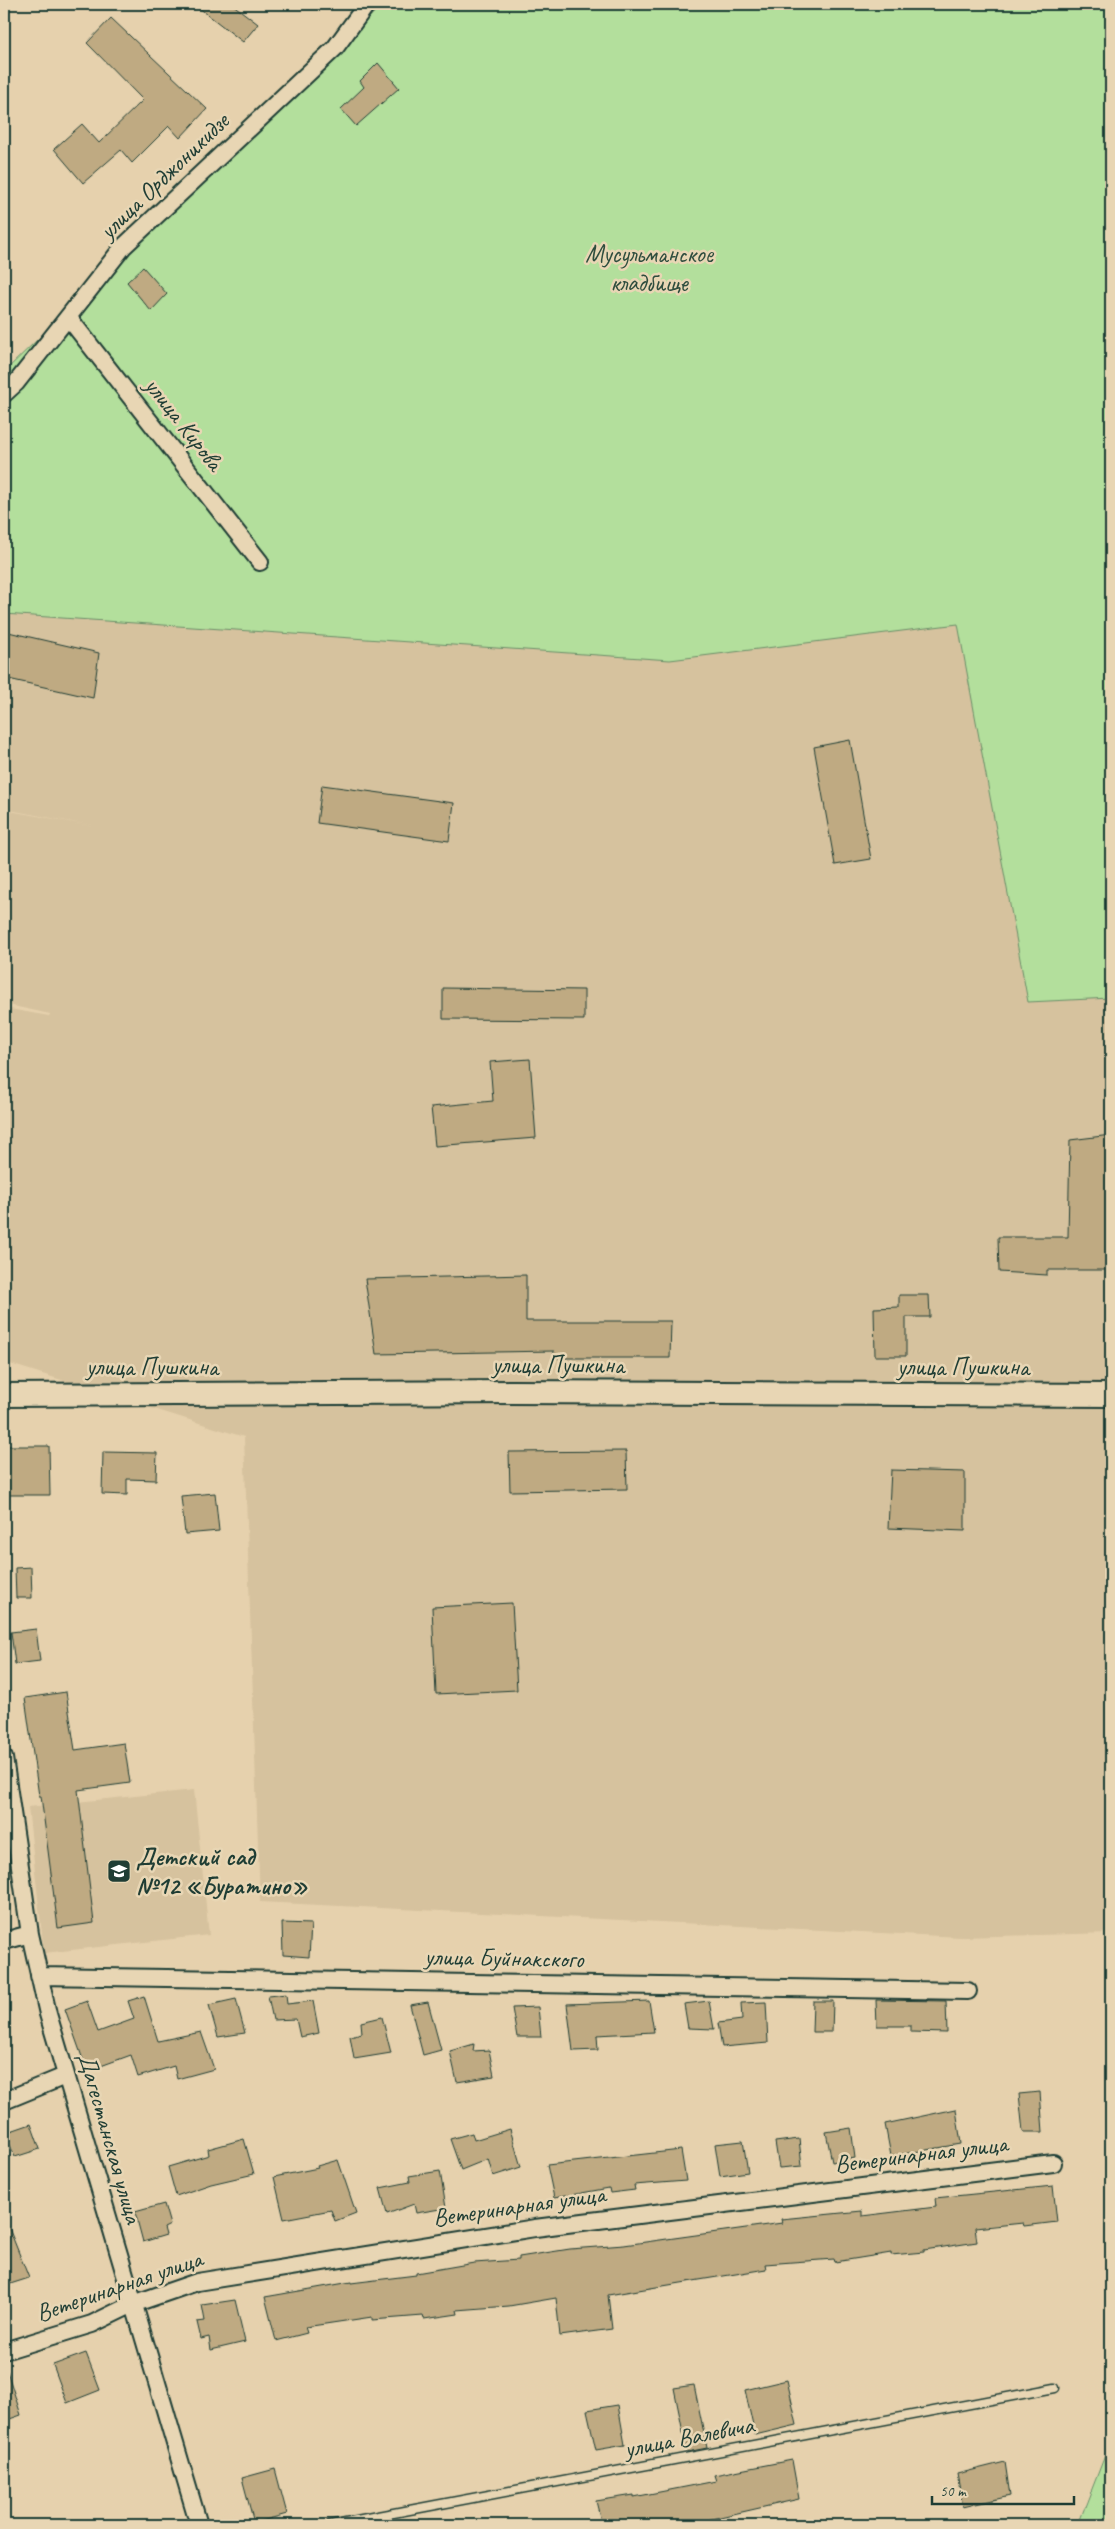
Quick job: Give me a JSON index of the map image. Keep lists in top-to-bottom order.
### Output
{
  "streets": {
    "street": [
      "улица Орджоникидзе",
      "улица Кирова",
      "улица Пушкина",
      "улица Буйнакского",
      "Дагестанская улица",
      "Ветеринарная улица"
    ],
    "lane": ["улица Валевича"]
  },
  "crossings": [
    ["улица Орджоникидзе", "улица Кирова"],
    ["улица Буйнакского", "Дагестанская улица"],
    ["Дагестанская улица", "Ветеринарная улица"]
  ],
  "parks": ["Мусульманское кладбище"],
  "places": {
    "school or university": ["Детский сад №12 «Буратино»"]
  },
  "scale_bar": "50 m"
}
